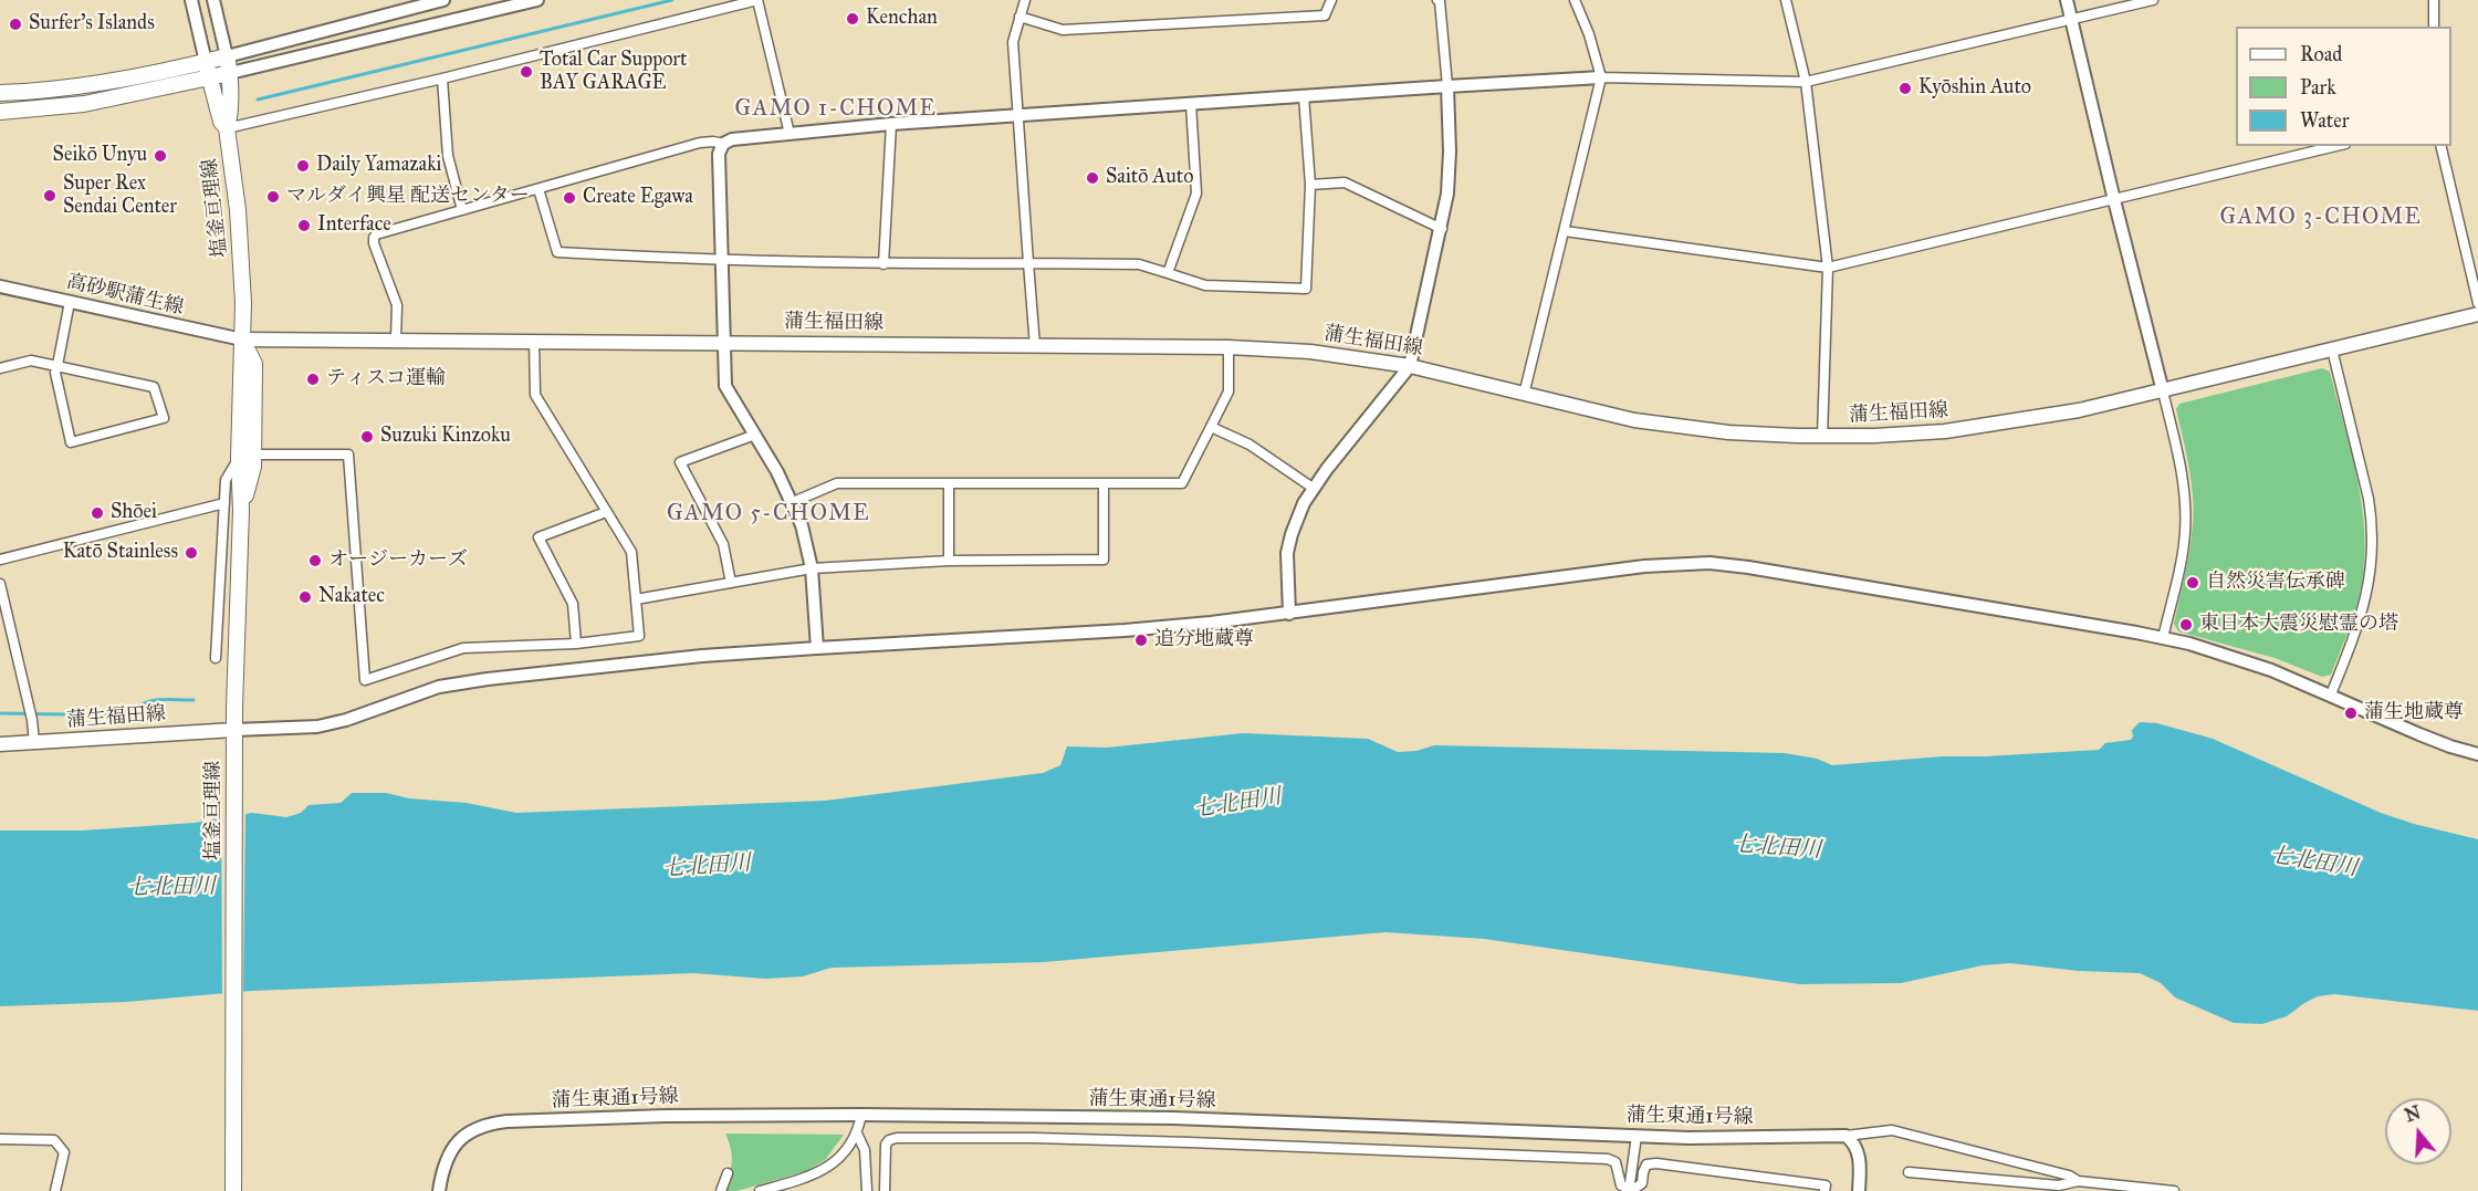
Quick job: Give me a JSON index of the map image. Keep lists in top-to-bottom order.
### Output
{
  "streets": {
    "main road": ["塩釜亘理線", "蒲生福田線"],
    "street": ["高砂駅蒲生線", "蒲生東通1号線"]
  },
  "crossings": [
    ["塩釜亘理線", "高砂駅蒲生線"],
    ["塩釜亘理線", "蒲生福田線"],
    ["高砂駅蒲生線", "蒲生福田線"]
  ],
  "districts": ["GAMO 1-CHOME", "GAMO 3-CHOME", "GAMO 5-CHOME"],
  "water": ["七北田川"],
  "places": [
    "Kenchan",
    "Surfer's Islands",
    "Total Car Support BAY GARAGE",
    "Kyōshin Auto",
    "Seikō Unyu",
    "Daily Yamazaki",
    "Saitō Auto",
    "Super Rex Sendai Center",
    "マルダイ興星 配送センター",
    "Create Egawa",
    "Interface",
    "ティスコ運輸",
    "Suzuki Kinzoku",
    "Shōei",
    "Katō Stainless",
    "オージーカーズ",
    "自然災害伝承碑",
    "Nakatec",
    "東日本大震災慰霊の塔",
    "追分地蔵尊",
    "蒲生地蔵尊"
  ],
  "legend": ["Road", "Park", "Water"],
  "north": "top"
}
